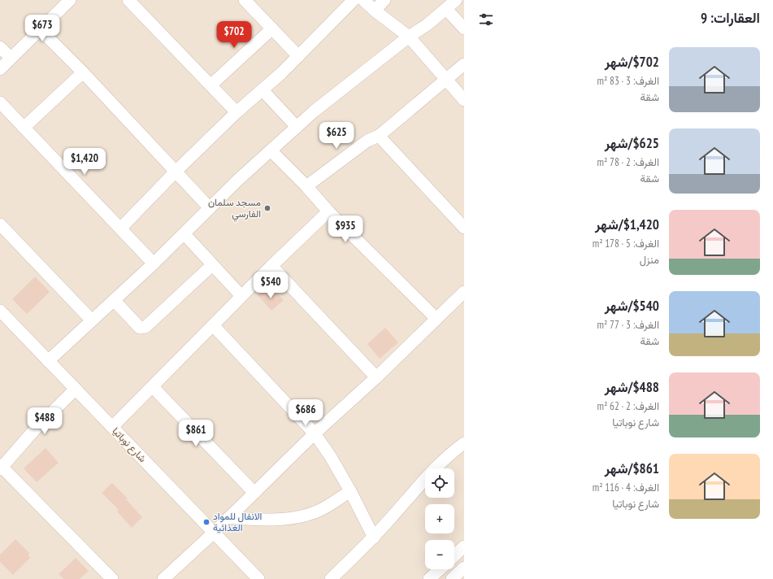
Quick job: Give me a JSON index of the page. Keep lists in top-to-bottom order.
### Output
{
  "streets": {
    "street": ["شارع نوباتيا"]
  },
  "places": ["مسجد سلمان الفارسي", "الانفال للمواد الغذائية"],
  "page": {
    "heading": "العقارات: 9",
    "price": [
      "$673",
      "$702",
      "$625",
      "$1,420",
      "$935",
      "$540",
      "$686",
      "$488",
      "$861"
    ],
    "list": [
      {
        "name": "$702/شهر",
        "note": "الغرف: 3 · 83 m² · شقة"
      },
      {
        "name": "$625/شهر",
        "note": "الغرف: 2 · 78 m² · شقة"
      },
      {
        "name": "$1,420/شهر",
        "note": "الغرف: 5 · 178 m² · منزل"
      },
      {
        "name": "$540/شهر",
        "note": "الغرف: 3 · 77 m² · شقة"
      },
      {
        "name": "$488/شهر",
        "note": "الغرف: 2 · 62 m² · شارع نوباتيا"
      },
      {
        "name": "$861/شهر",
        "note": "الغرف: 4 · 116 m² · شارع نوباتيا"
      }
    ],
    "map_buttons": ["+", "−"]
  }
}
